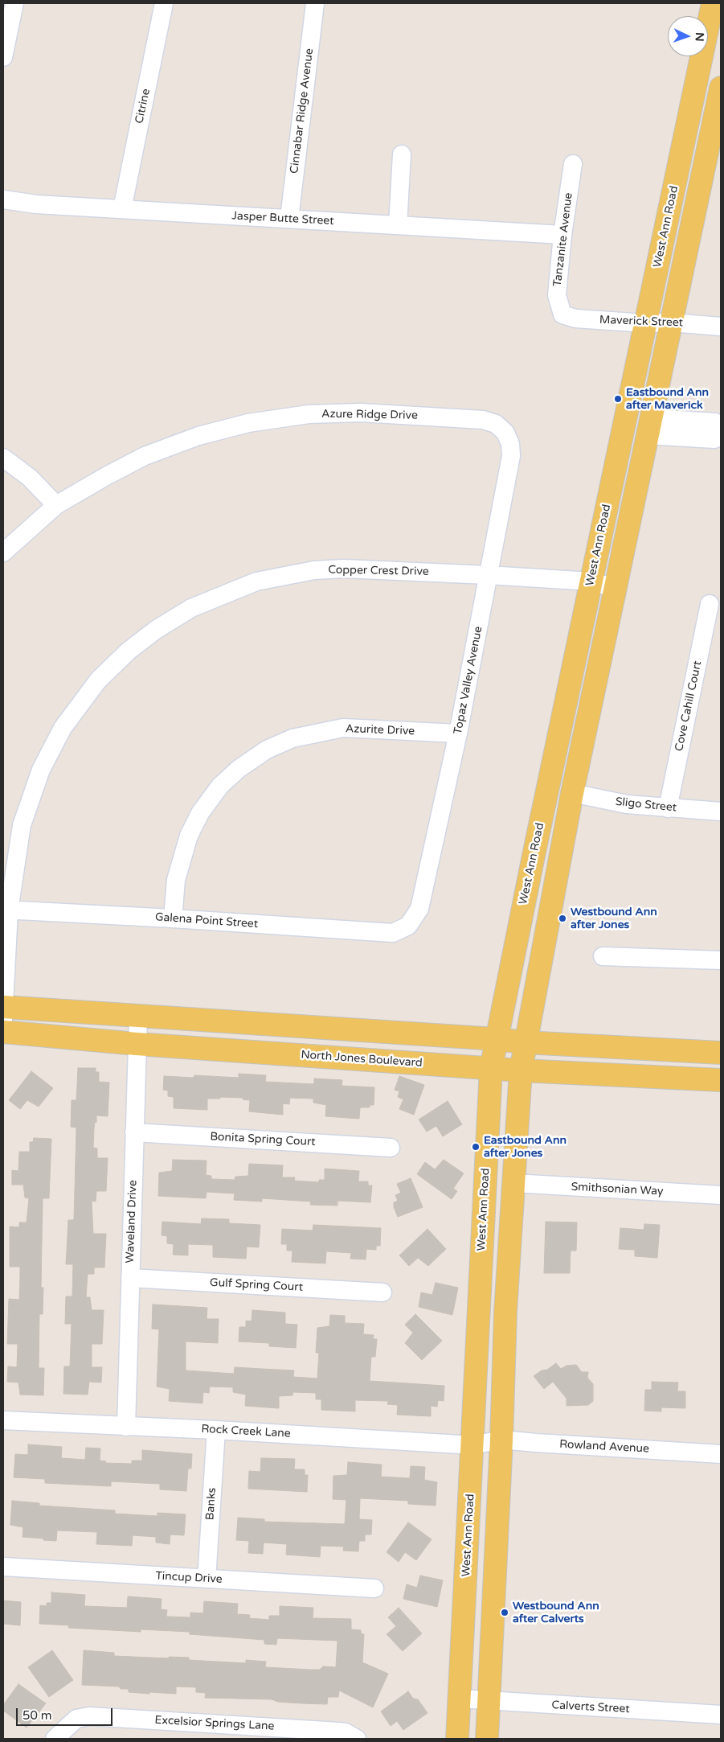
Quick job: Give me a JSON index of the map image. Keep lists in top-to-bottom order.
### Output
{
  "streets": {
    "main road": ["West Ann Road", "North Jones Boulevard"],
    "street": [
      "Citrine",
      "Cinnabar Ridge Avenue",
      "Jasper Butte Street",
      "Tanzanite Avenue",
      "Maverick Street",
      "Azure Ridge Drive",
      "Copper Crest Drive",
      "Topaz Valley Avenue",
      "Cove Cahill Court",
      "Azurite Drive",
      "Sligo Street",
      "Galena Point Street",
      "Bonita Spring Court",
      "Smithsonian Way",
      "Waveland Drive",
      "Gulf Spring Court",
      "Rock Creek Lane",
      "Rowland Avenue",
      "Banks",
      "Tincup Drive",
      "Calverts Street",
      "Excelsior Springs Lane"
    ]
  },
  "crossings": [
    ["Citrine", "Jasper Butte Street"],
    ["Cinnabar Ridge Avenue", "Jasper Butte Street"],
    ["Jasper Butte Street", "Tanzanite Avenue"],
    ["West Ann Road", "Maverick Street"],
    ["West Ann Road", "Copper Crest Drive"],
    ["West Ann Road", "Sligo Street"],
    ["West Ann Road", "North Jones Boulevard"],
    ["West Ann Road", "Smithsonian Way"],
    ["West Ann Road", "Rock Creek Lane"],
    ["West Ann Road", "Rowland Avenue"],
    ["West Ann Road", "Calverts Street"],
    ["Tanzanite Avenue", "Maverick Street"],
    ["Azure Ridge Drive", "Topaz Valley Avenue"],
    ["Copper Crest Drive", "Topaz Valley Avenue"],
    ["Copper Crest Drive", "Galena Point Street"],
    ["Topaz Valley Avenue", "Azurite Drive"],
    ["Topaz Valley Avenue", "Galena Point Street"],
    ["Cove Cahill Court", "Sligo Street"],
    ["Azurite Drive", "Galena Point Street"],
    ["North Jones Boulevard", "Waveland Drive"],
    ["Bonita Spring Court", "Waveland Drive"],
    ["Waveland Drive", "Gulf Spring Court"],
    ["Waveland Drive", "Rock Creek Lane"],
    ["Rock Creek Lane", "Rowland Avenue"],
    ["Rock Creek Lane", "Banks"],
    ["Banks", "Tincup Drive"]
  ],
  "places": [
    "Eastbound Ann after Maverick",
    "Westbound Ann after Jones",
    "Eastbound Ann after Jones",
    "Westbound Ann after Calverts"
  ],
  "scale_bar": "50 m",
  "north": "right"
}
